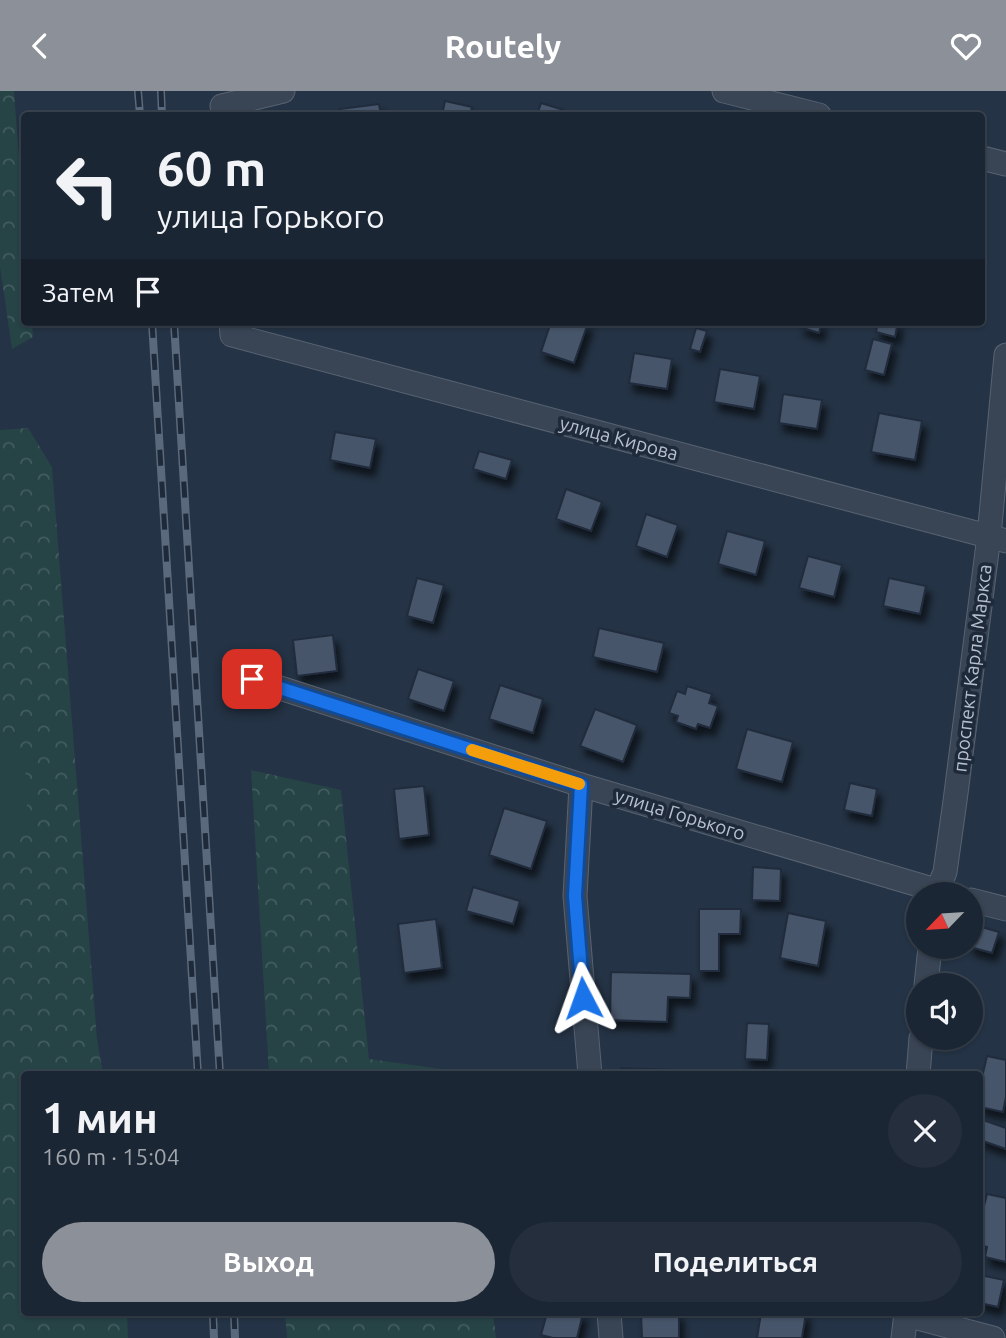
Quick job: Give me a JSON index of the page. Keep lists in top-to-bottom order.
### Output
{
  "streets": {
    "street": ["улица Кирова", "проспект Карла Маркса", "улица Горького"]
  },
  "crossings": [
    ["улица Кирова", "проспект Карла Маркса"]
  ],
  "north": "bottom left",
  "page": {
    "header": "Routely",
    "turn": ["60 m", "улица Горького"],
    "then": "Затем",
    "heading": ["1 мин", "160 m · 15:04"],
    "buttons": ["Выход", "Поделиться"]
  }
}
